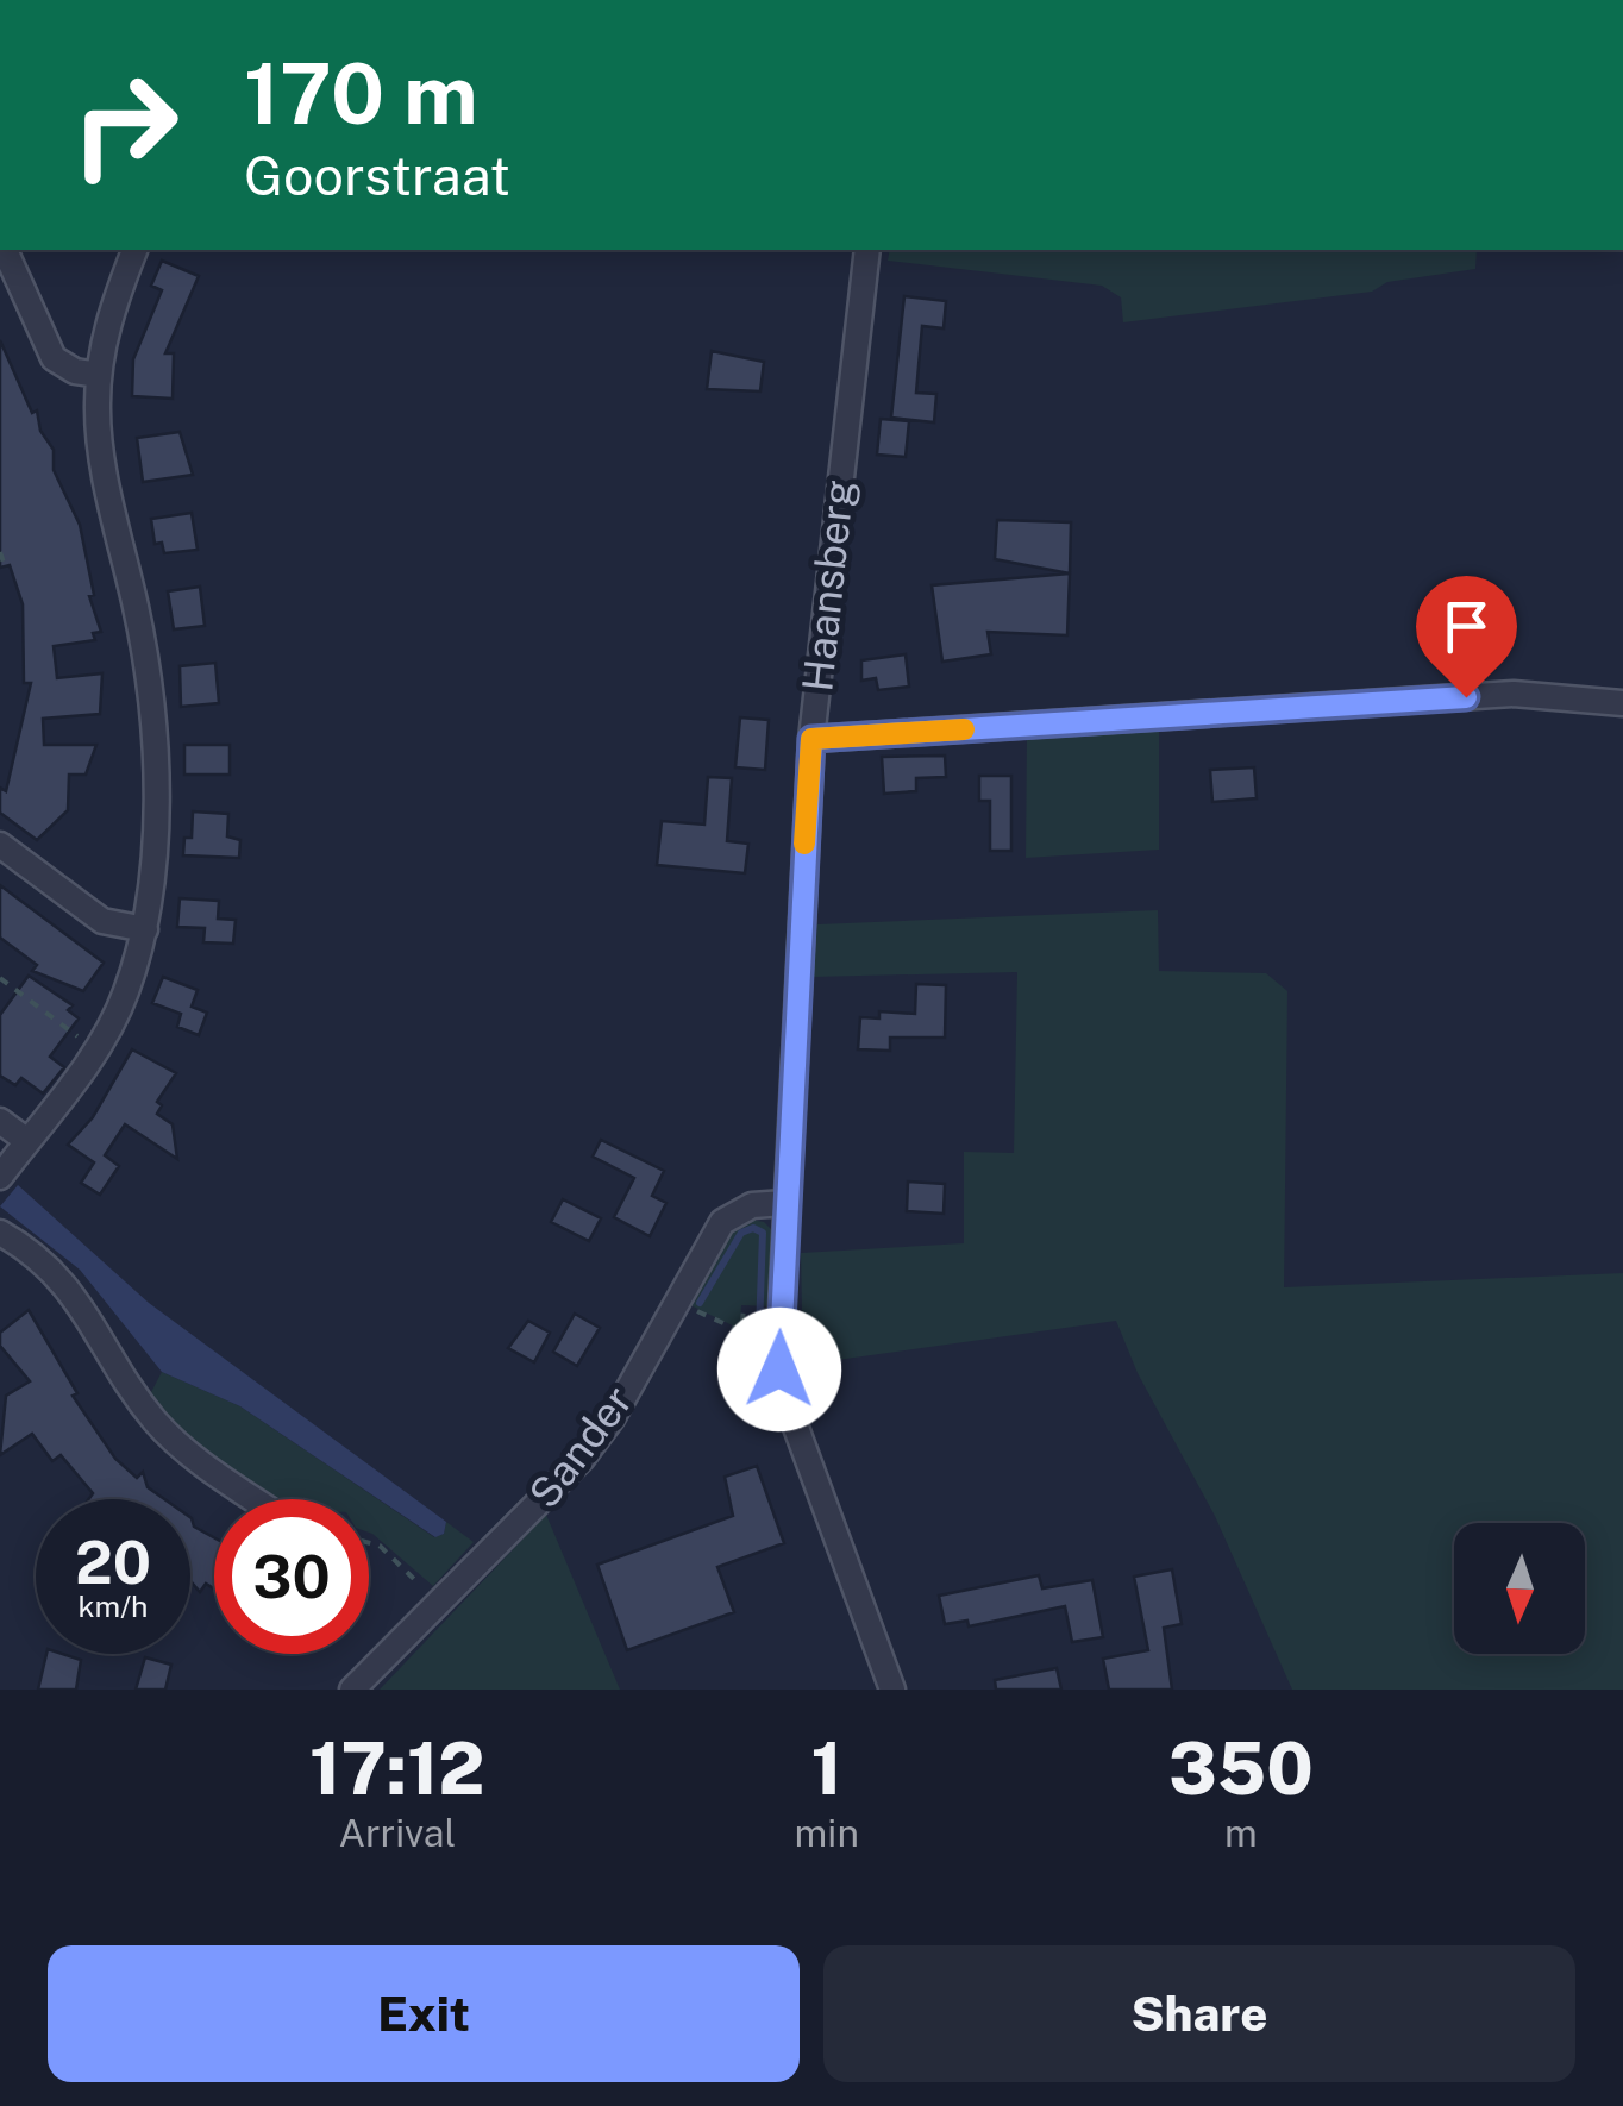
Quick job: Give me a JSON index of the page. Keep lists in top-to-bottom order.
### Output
{
  "streets": {
    "street": ["Haansberg", "Sander"]
  },
  "crossings": [
    ["Haansberg", "Sander"]
  ],
  "north": "bottom",
  "page": {
    "turn": ["170 m", "Goorstraat"],
    "speed": "20 km/h",
    "limit": "30",
    "eta": [
      "17:12",
      "Arrival",
      "1",
      "min",
      "350",
      "m"
    ],
    "buttons": ["Exit", "Share"]
  }
}
